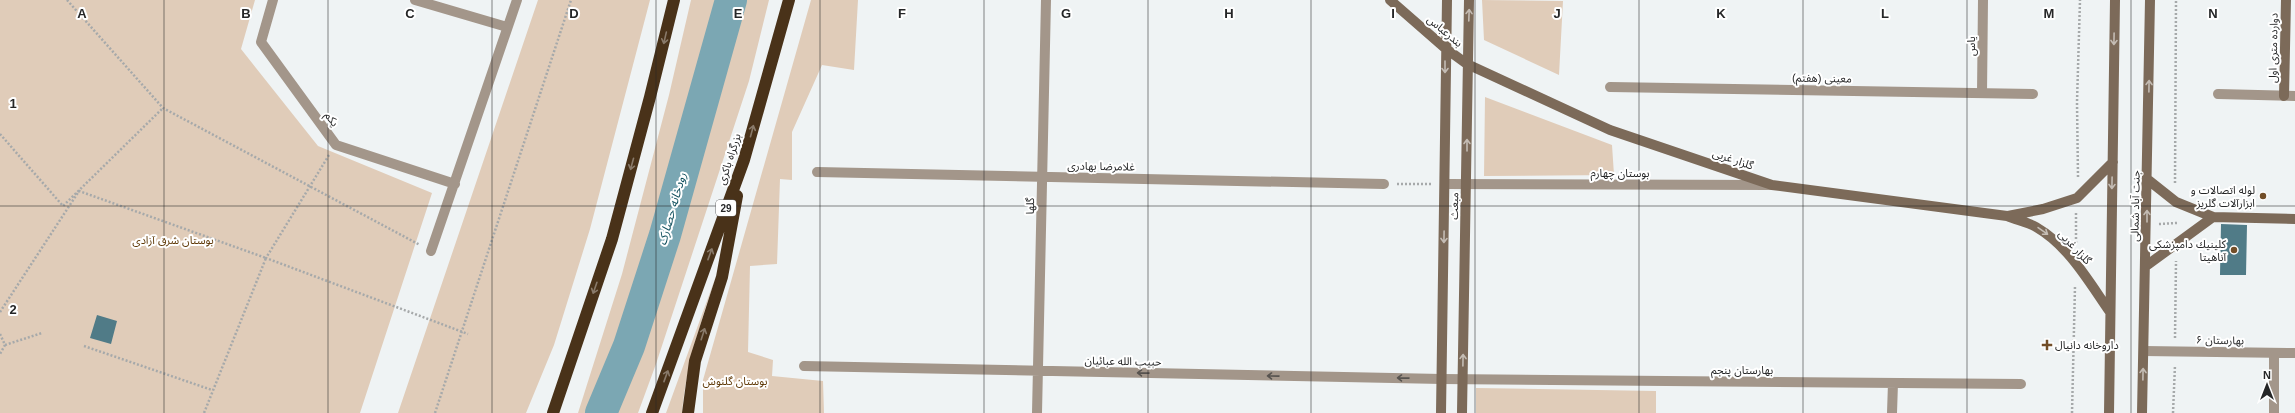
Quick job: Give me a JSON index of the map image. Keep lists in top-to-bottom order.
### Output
{
  "streets": {
    "highway": ["بزرگراه باکری", "29"],
    "street": [
      "بندرعباس",
      "یاس",
      "دوارده متری اول",
      "معینی (هفتم)",
      "یکم",
      "گلزار غربی",
      "غلامرضا بهادری",
      "بوستان چهارم",
      "گلها",
      "مبعث",
      "جنت آباد شمالی",
      "بهارستان ۶",
      "حبیب الله عبائیان",
      "بهارستان پنجم"
    ]
  },
  "crossings": [
    ["بندرعباس", "گلزار غربی"],
    ["بندرعباس", "مبعث"],
    ["یاس", "معینی (هفتم)"],
    ["گلزار غربی", "بوستان چهارم"],
    ["گلزار غربی", "مبعث"],
    ["گلزار غربی", "جنت آباد شمالی"],
    ["غلامرضا بهادری", "گلها"],
    ["بوستان چهارم", "مبعث"],
    ["گلها", "حبیب الله عبائیان"],
    ["مبعث", "حبیب الله عبائیان"],
    ["مبعث", "بهارستان پنجم"],
    ["جنت آباد شمالی", "بهارستان ۶"],
    ["حبیب الله عبائیان", "بهارستان پنجم"]
  ],
  "one_way": ["حبیب الله عبائیان"],
  "water": ["رودخانه حصارک"],
  "parks": ["بوستان شرق آزادی", "بوستان گلنوش"],
  "places": {
    "other": ["لوله اتصالات و ابزارآلات گلریز", "كلينيك دامپزشكی آناهيتا"],
    "health": ["داروخانه دانیال"]
  },
  "north": "top",
  "grid": {
    "columns": [
      "A",
      "B",
      "C",
      "D",
      "E",
      "F",
      "G",
      "H",
      "I",
      "J",
      "K",
      "L",
      "M",
      "N"
    ],
    "rows": ["1", "2"]
  }
}
